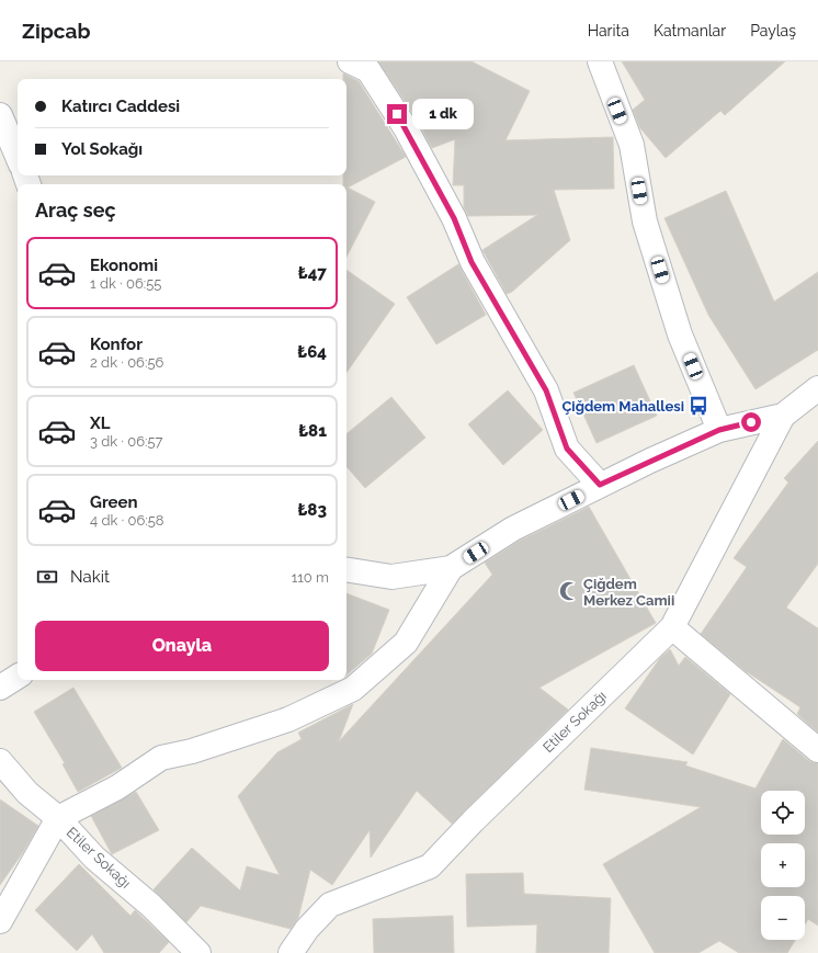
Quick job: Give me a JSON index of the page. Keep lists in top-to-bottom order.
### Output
{
  "streets": {
    "street": ["Etiler Sokağı"]
  },
  "places": {
    "bus stop": ["Çiğdem Mahallesi"],
    "mosque": ["Çiğdem Merkez Camii"]
  },
  "page": {
    "header": "Zipcab",
    "nav": ["Harita", "Katmanlar", "Paylaş"],
    "banner": ["Katırcı Caddesi", "Yol Sokağı"],
    "bubble": "1 dk",
    "heading": "Araç seç",
    "list": [
      {
        "name": "Ekonomi",
        "note": "1 dk · 06:55",
        "value": "₺47"
      },
      {
        "name": "Konfor",
        "note": "2 dk · 06:56",
        "value": "₺64"
      },
      {
        "name": "XL",
        "note": "3 dk · 06:57",
        "value": "₺81"
      },
      {
        "name": "Green",
        "note": "4 dk · 06:58",
        "value": "₺83"
      }
    ],
    "pay": ["Nakit", "110 m"],
    "buttons": "Onayla",
    "map_buttons": ["+", "−"]
  }
}
